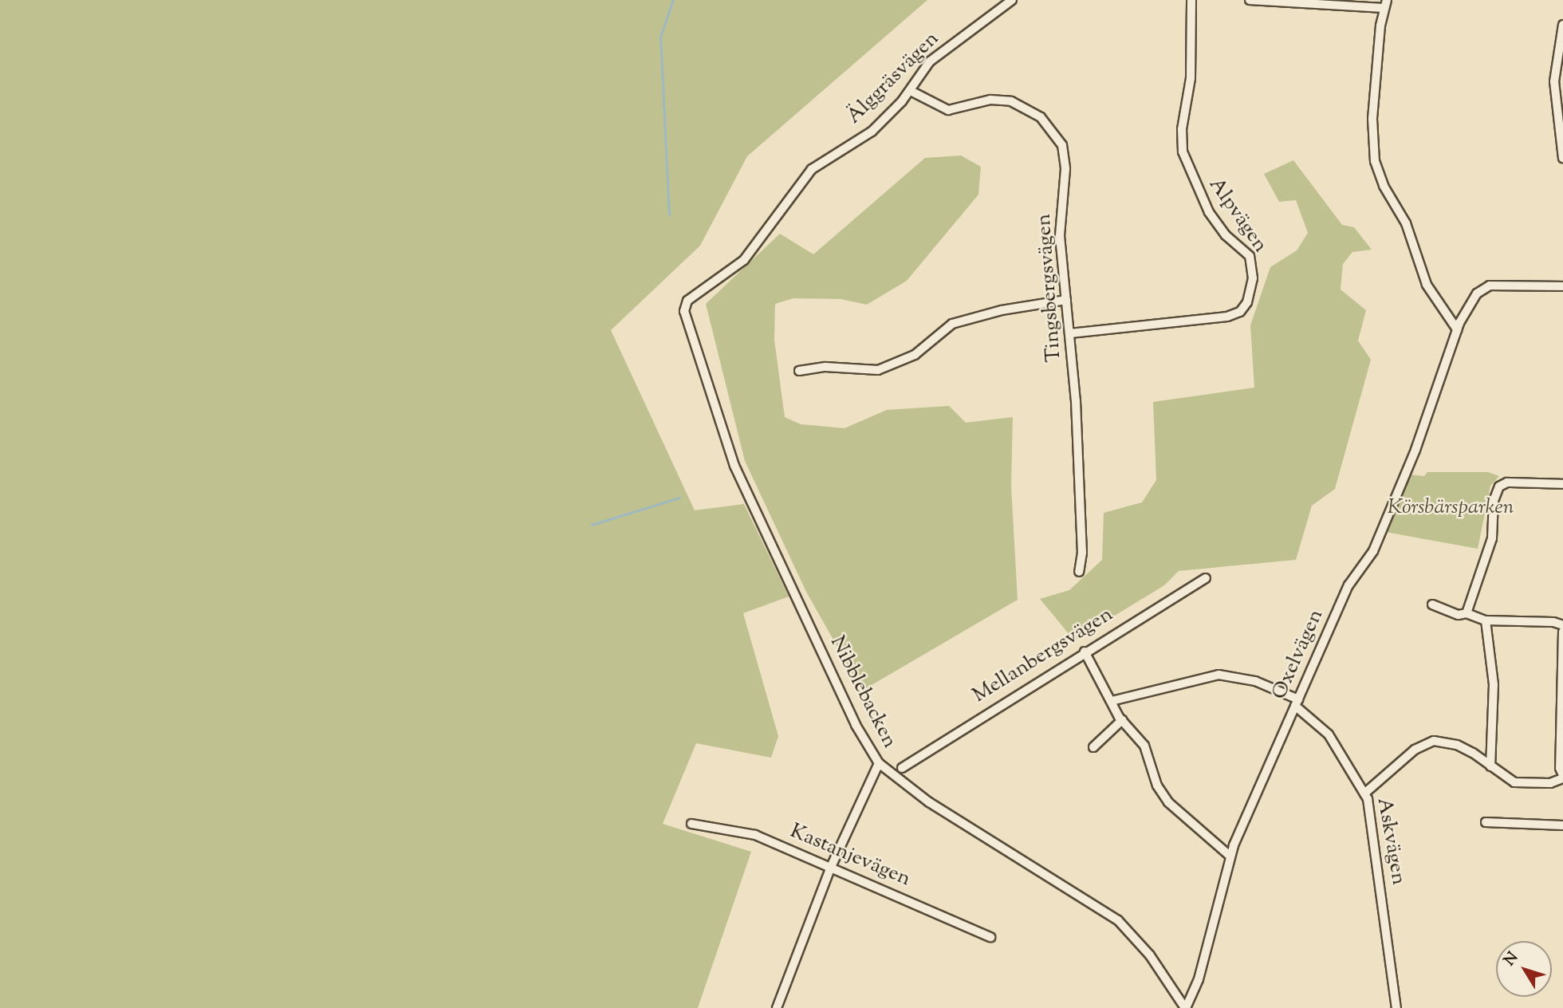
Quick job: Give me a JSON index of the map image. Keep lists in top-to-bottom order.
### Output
{
  "streets": {
    "street": [
      "Älggräsvägen",
      "Alpvägen",
      "Tingsbergsvägen",
      "Oxelvägen",
      "Mellanbergsvägen",
      "Nibblebacken",
      "Askvägen",
      "Kastanjevägen"
    ]
  },
  "crossings": [
    ["Älggräsvägen", "Tingsbergsvägen"],
    ["Älggräsvägen", "Nibblebacken"],
    ["Alpvägen", "Tingsbergsvägen"],
    ["Oxelvägen", "Nibblebacken"],
    ["Oxelvägen", "Askvägen"]
  ],
  "parks": ["Körsbärsparken"],
  "north": "top left"
}
